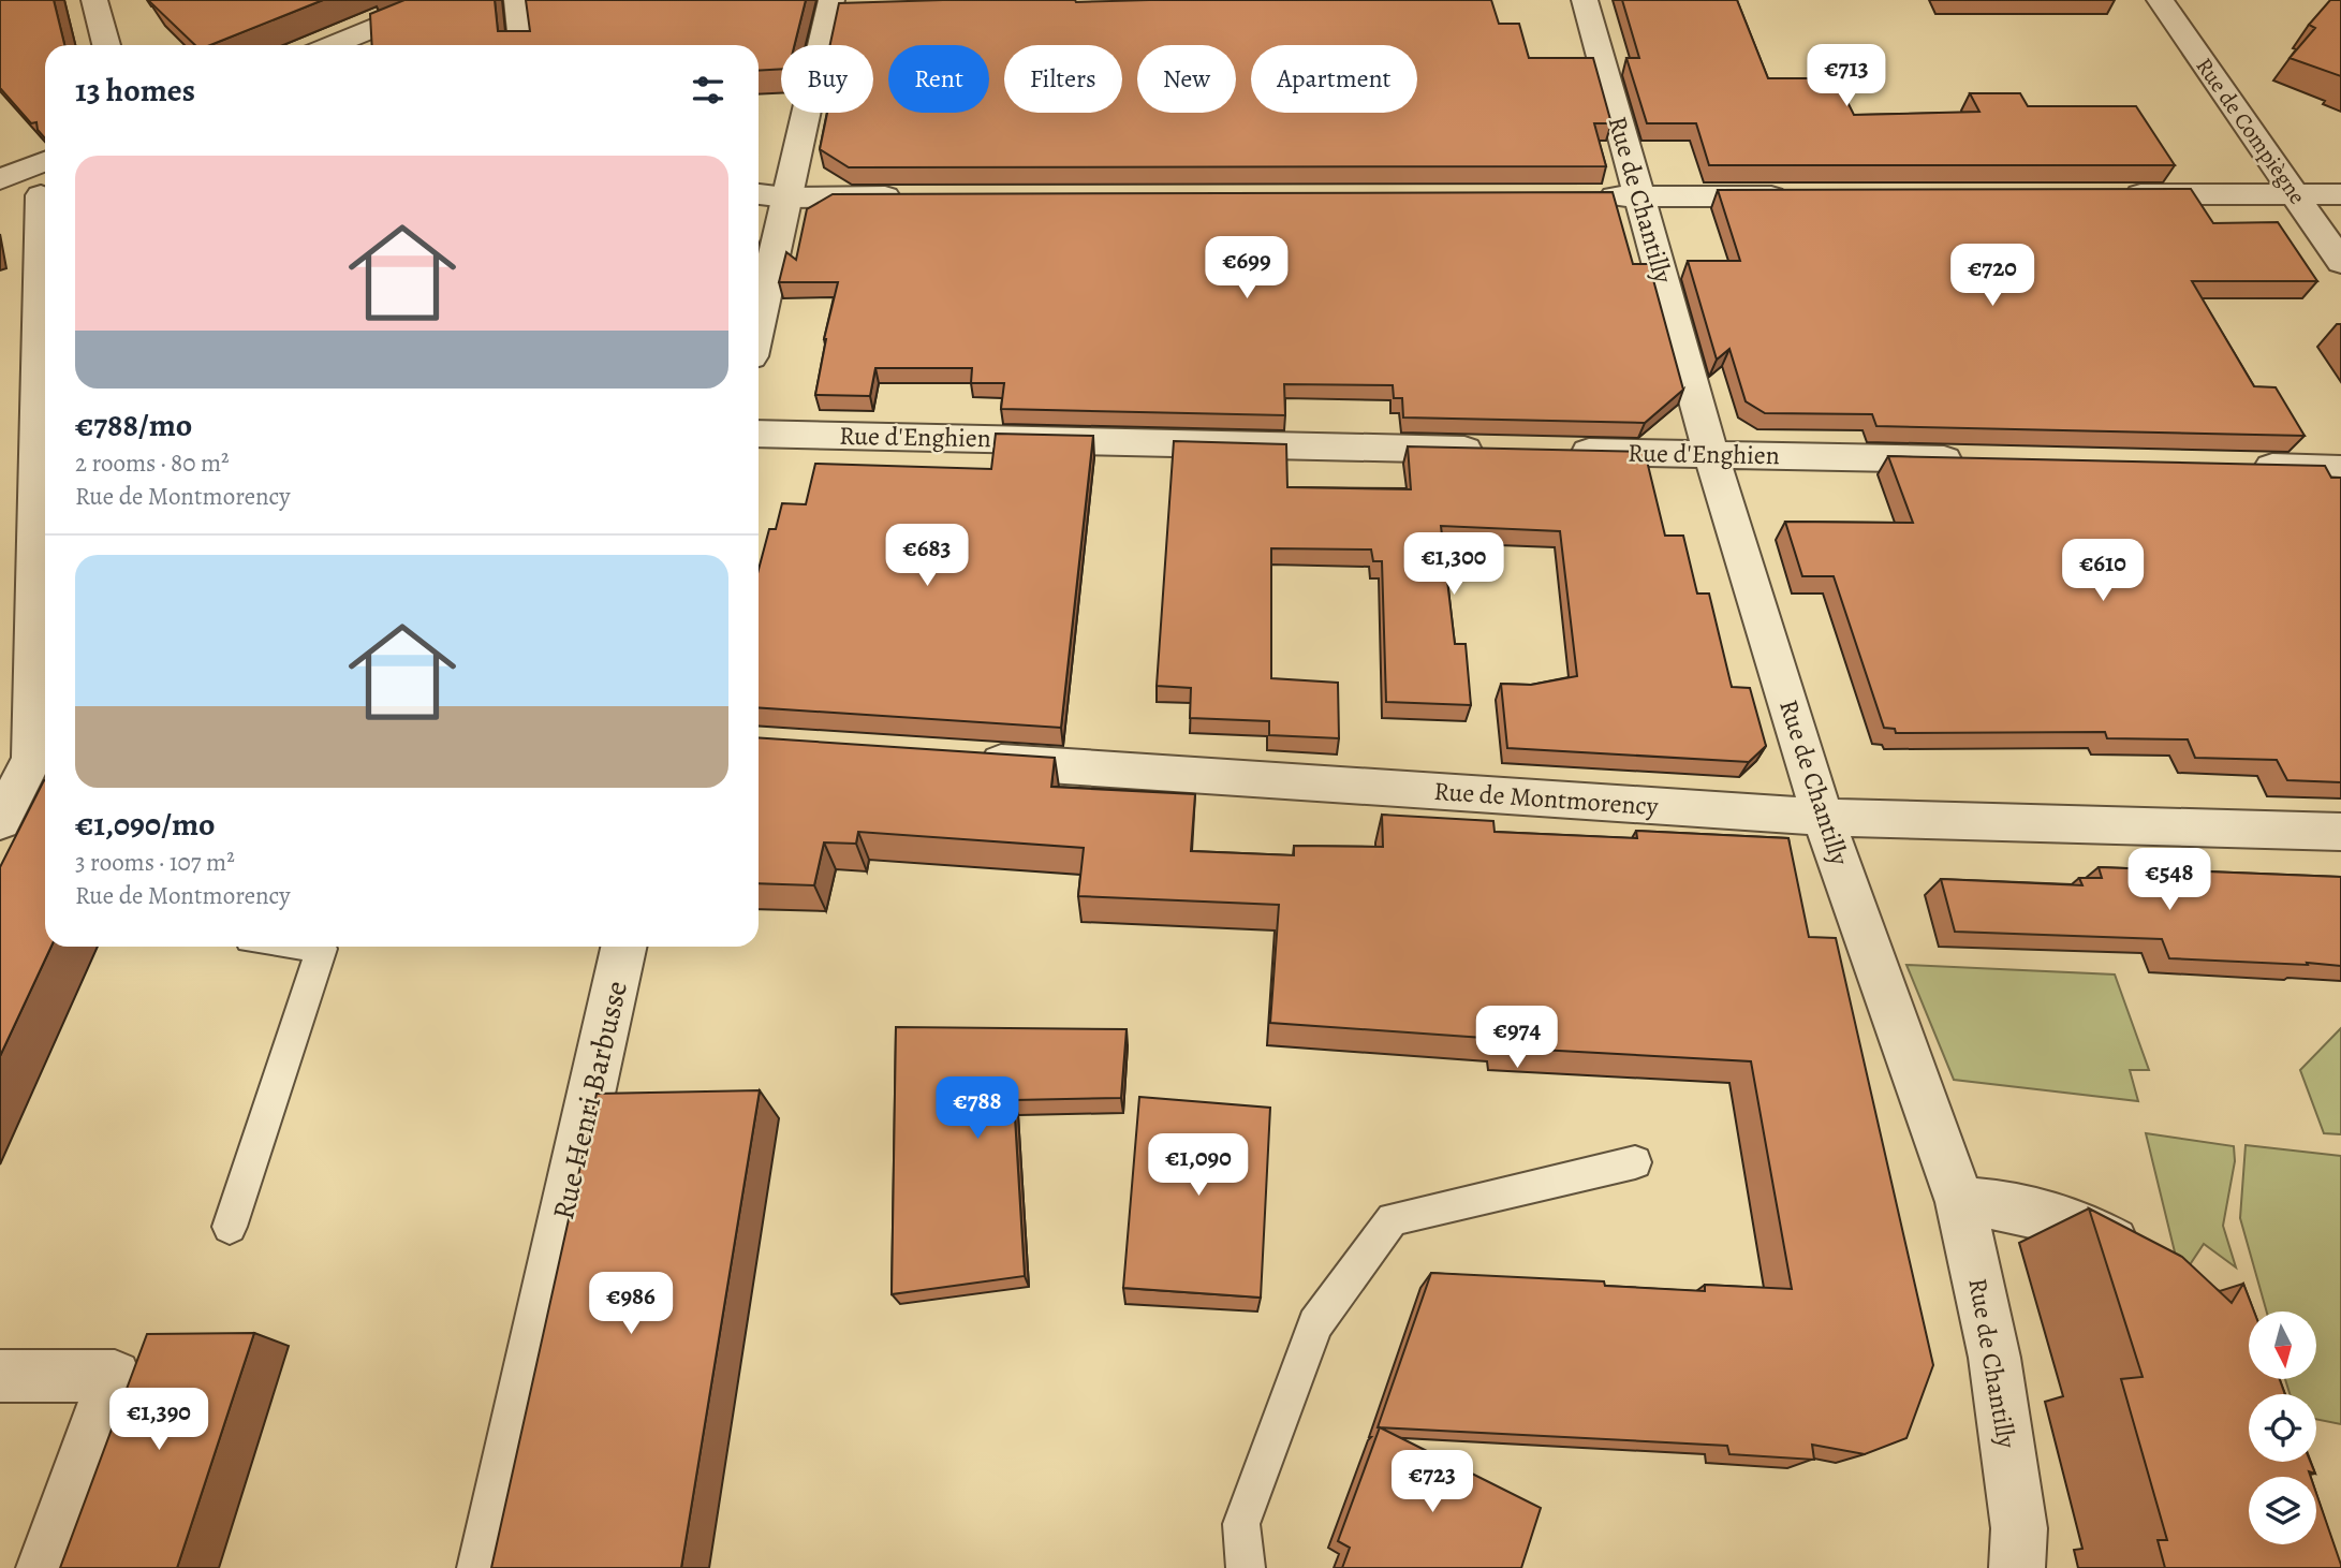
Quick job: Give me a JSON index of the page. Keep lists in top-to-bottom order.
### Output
{
  "streets": {
    "street": [
      "Rue de Compiègne",
      "Rue de Chantilly",
      "Rue d'Enghien",
      "Rue de Montmorency",
      "Rue Henri Barbusse"
    ]
  },
  "crossings": [
    ["Rue de Chantilly", "Rue d'Enghien"],
    ["Rue de Chantilly", "Rue de Montmorency"]
  ],
  "north": "bottom",
  "page": {
    "price": [
      "€713",
      "€699",
      "€720",
      "€683",
      "€1,300",
      "€610",
      "€548",
      "€974",
      "€788",
      "€1,090",
      "€986",
      "€1,390",
      "€723"
    ],
    "chip": [
      "Buy",
      "Rent",
      "Filters",
      "New",
      "Apartment"
    ],
    "heading": "13 homes",
    "list": [
      {
        "name": "€788/mo",
        "note": "2 rooms · 80 m² · Rue de Montmorency"
      },
      {
        "name": "€1,090/mo",
        "note": "3 rooms · 107 m² · Rue de Montmorency"
      }
    ]
  }
}
